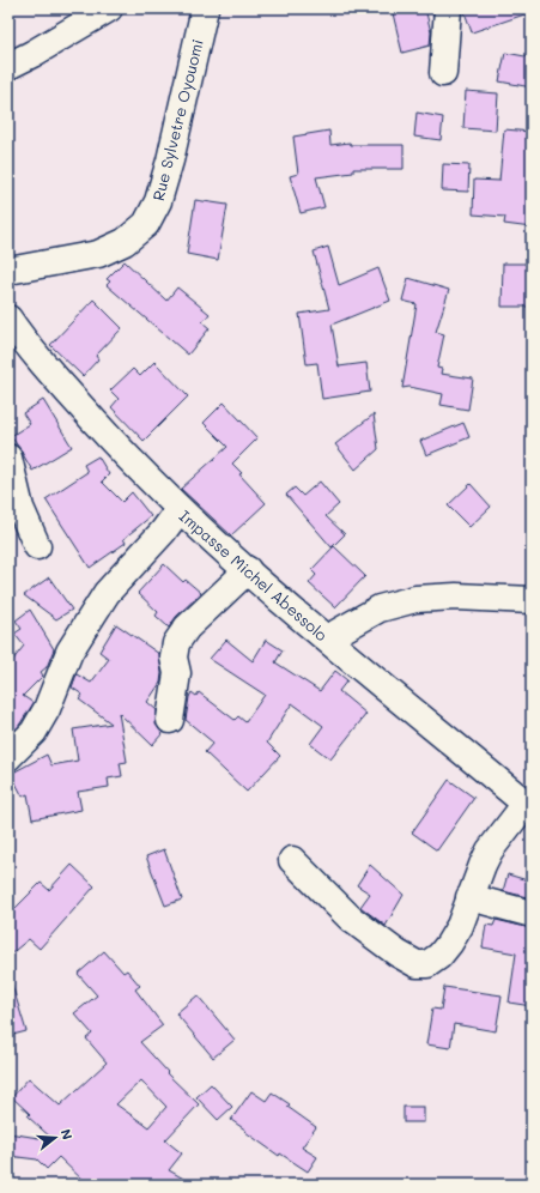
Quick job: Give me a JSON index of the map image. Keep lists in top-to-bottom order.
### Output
{
  "streets": {
    "street": ["Rue Sylvetre Oyouomi", "Impasse Michel Abessolo"]
  },
  "north": "right"
}
